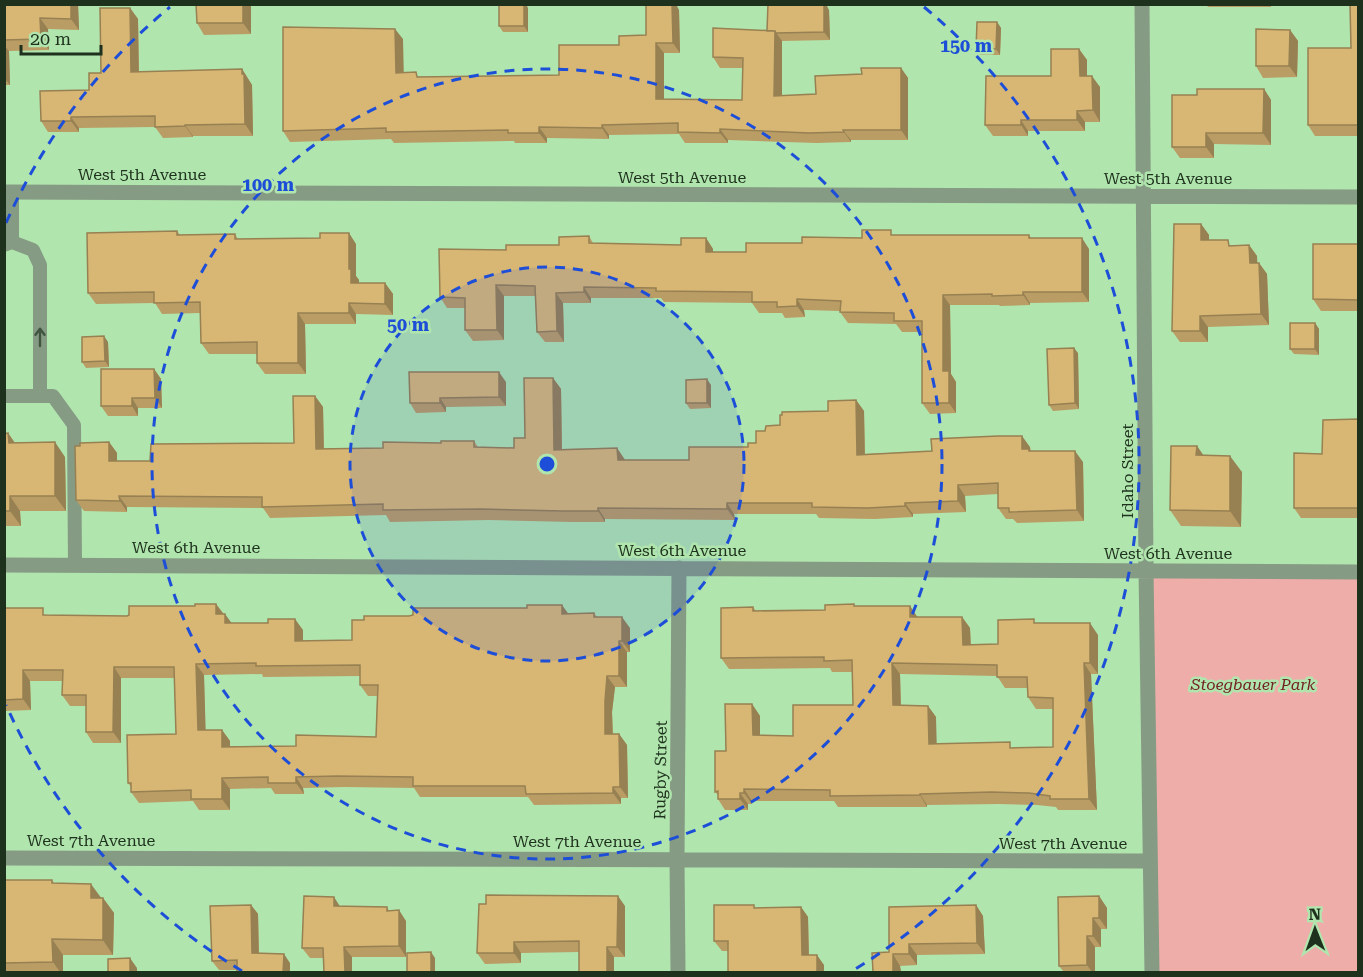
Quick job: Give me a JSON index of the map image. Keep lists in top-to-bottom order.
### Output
{
  "streets": {
    "street": [
      "West 5th Avenue",
      "Idaho Street",
      "West 6th Avenue",
      "Rugby Street",
      "West 7th Avenue"
    ]
  },
  "crossings": [
    ["West 5th Avenue", "Idaho Street"],
    ["Idaho Street", "West 6th Avenue"],
    ["Idaho Street", "West 7th Avenue"],
    ["West 6th Avenue", "Rugby Street"],
    ["Rugby Street", "West 7th Avenue"]
  ],
  "parks": ["Stoegbauer Park"],
  "scale_bar": "20 m",
  "north": "top",
  "rings": ["150 m", "100 m", "50 m"]
}
